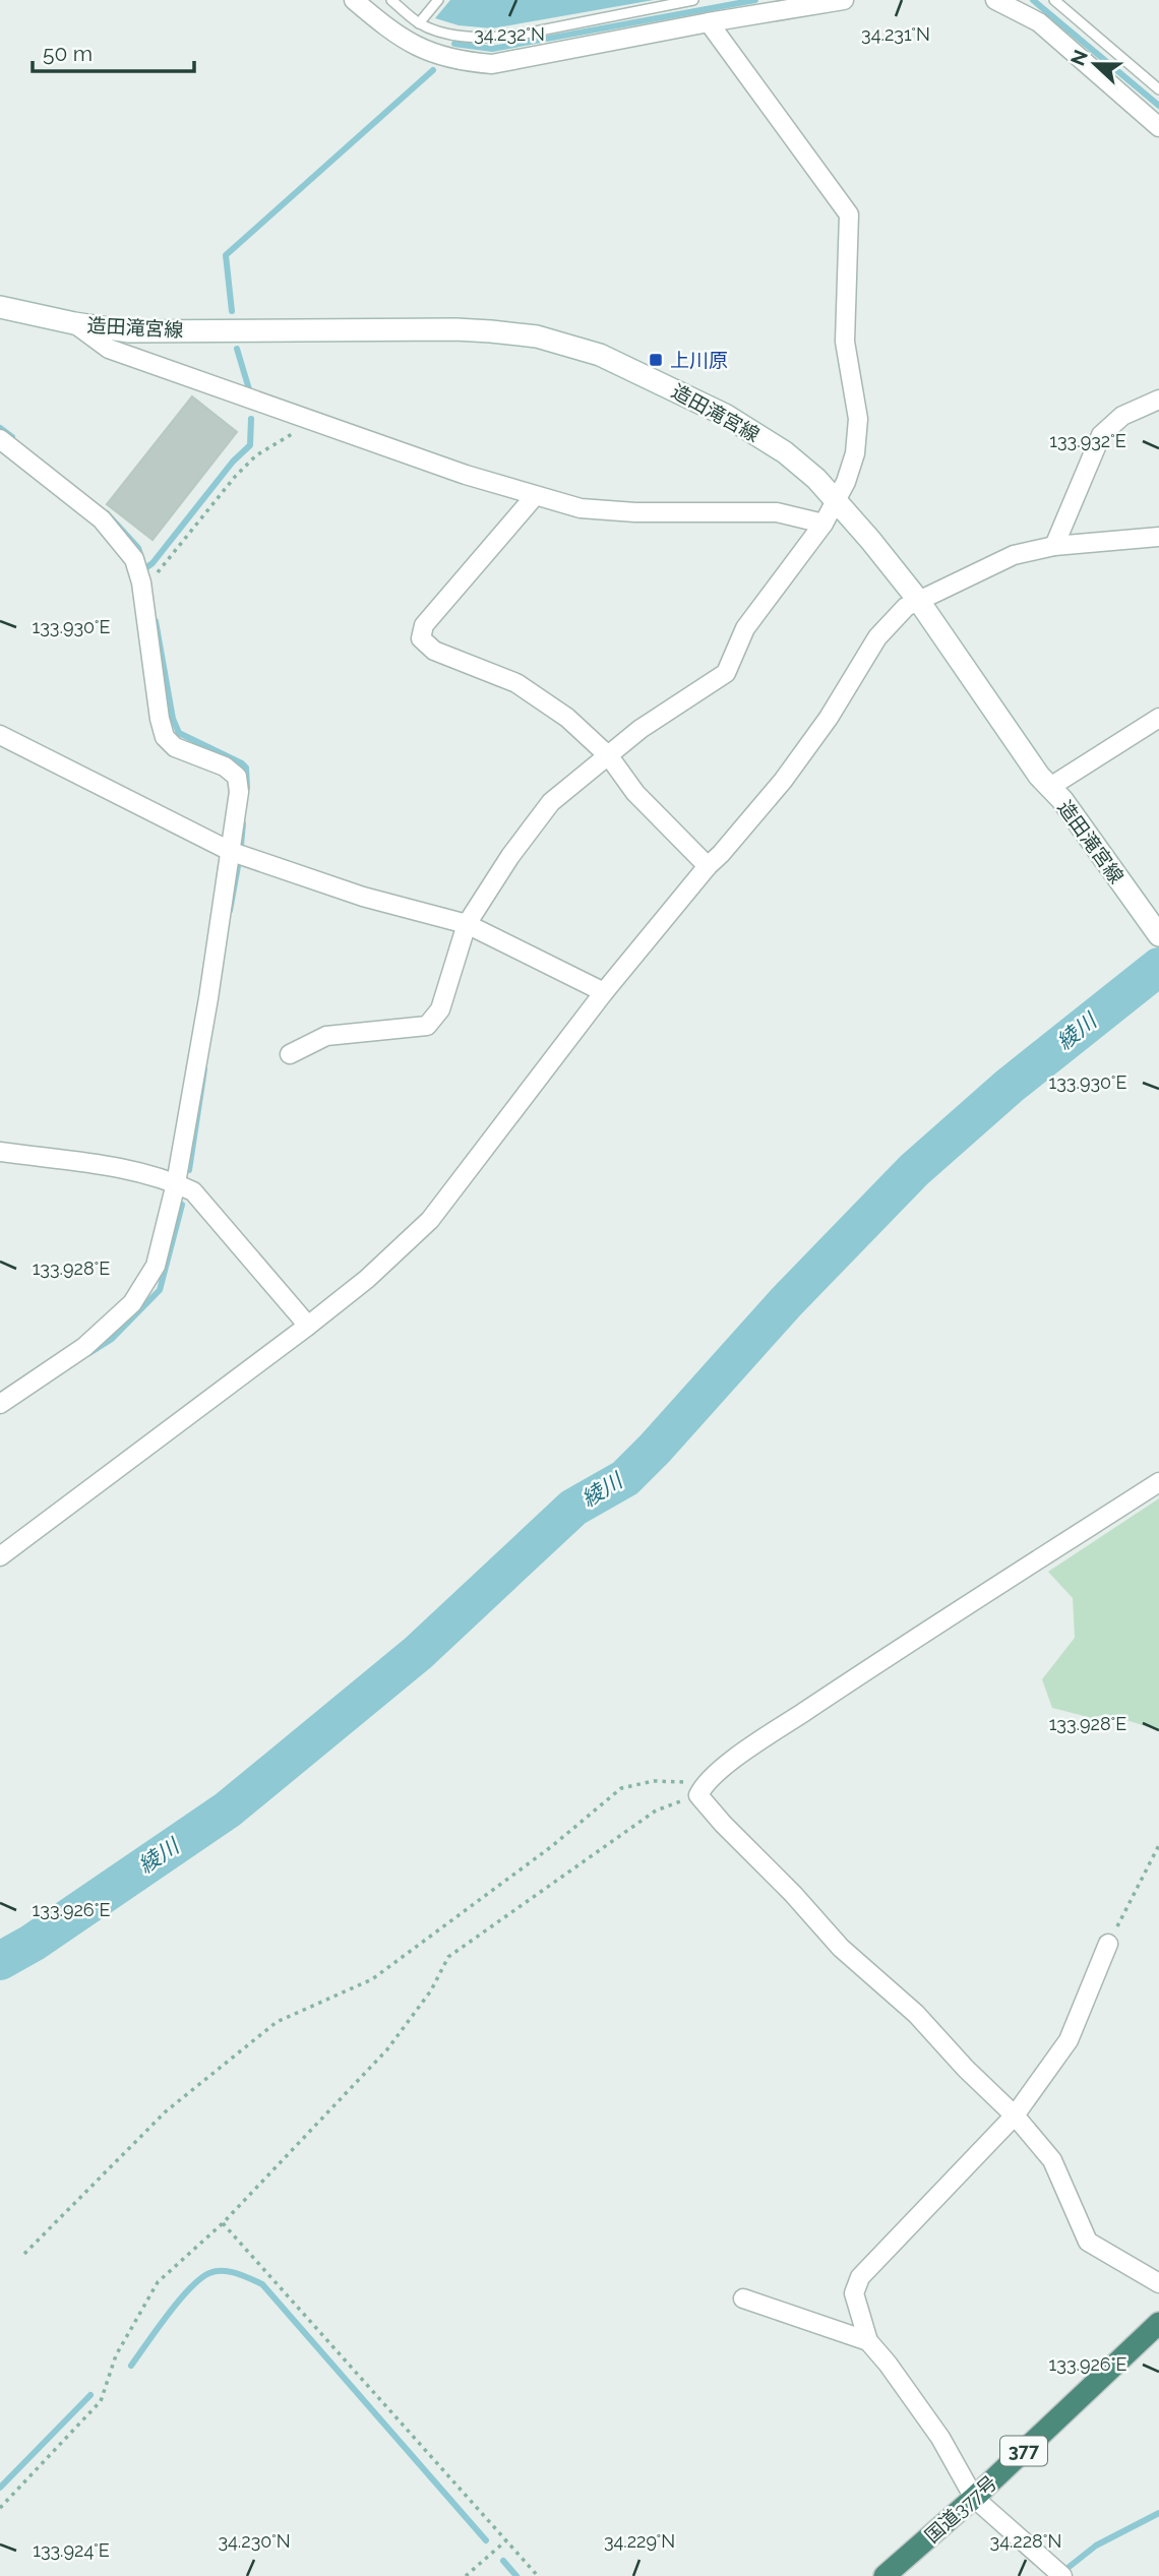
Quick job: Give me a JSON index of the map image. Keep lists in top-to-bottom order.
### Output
{
  "streets": {
    "highway": ["377", "国道377号"],
    "main road": ["造田滝宮線"]
  },
  "water": ["綾川"],
  "places": {
    "transit": ["上川原"]
  },
  "scale_bar": "50 m",
  "north": "left",
  "coordinates": [
    "34.232°N",
    "34.231°N",
    "133.932°E",
    "133.930°E",
    "133.928°E",
    "133.926°E",
    "34.230°N",
    "34.229°N",
    "34.228°N",
    "133.924°E"
  ]
}
